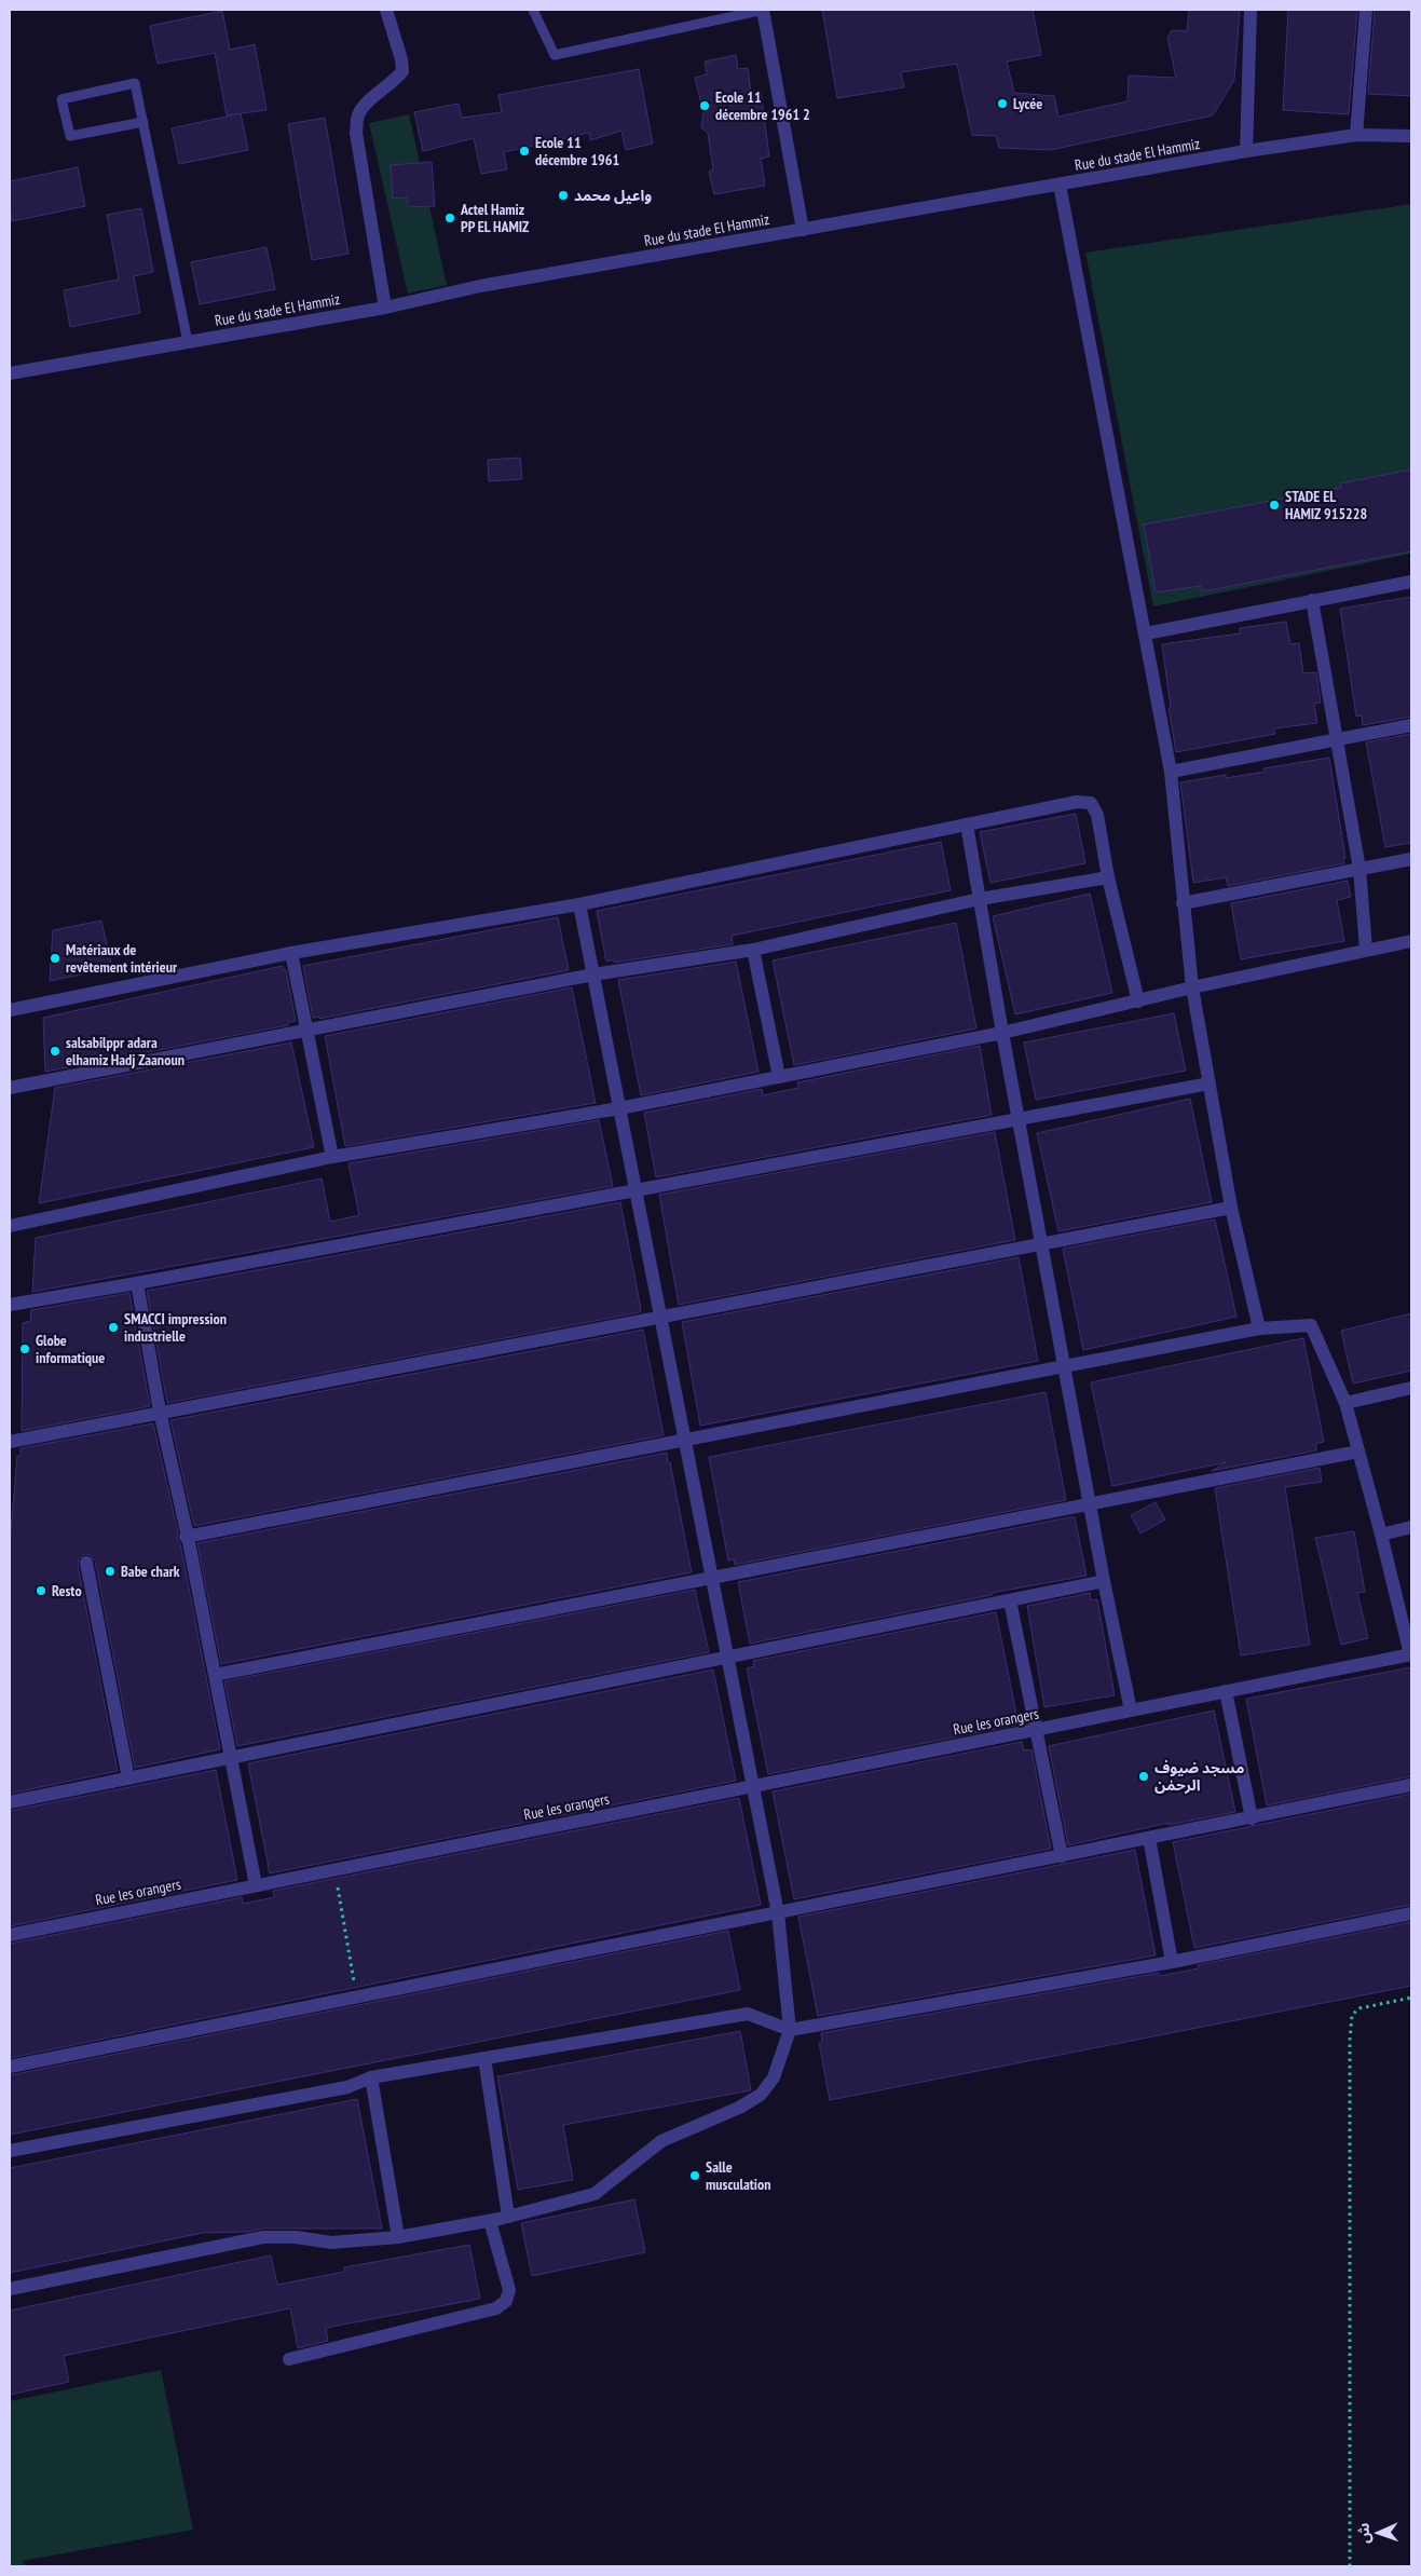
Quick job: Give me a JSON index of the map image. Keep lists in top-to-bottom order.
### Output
{
  "streets": {
    "street": ["Rue du stade El Hammiz", "Rue les orangers"]
  },
  "places": [
    "Lycée",
    "Ecole 11 décembre 1961 2",
    "Ecole 11 décembre 1961",
    "واعيل محمد",
    "Actel Hamiz PP EL HAMIZ",
    "STADE EL HAMIZ 915228",
    "Matériaux de revêtement intérieur",
    "salsabilppr adara elhamiz Hadj Zaanoun",
    "SMACCI impression industrielle",
    "Globe informatique",
    "Babe chark",
    "Resto",
    "مسجد ضيوف الرحمٰن",
    "Salle musculation"
  ],
  "north": "left"
}
